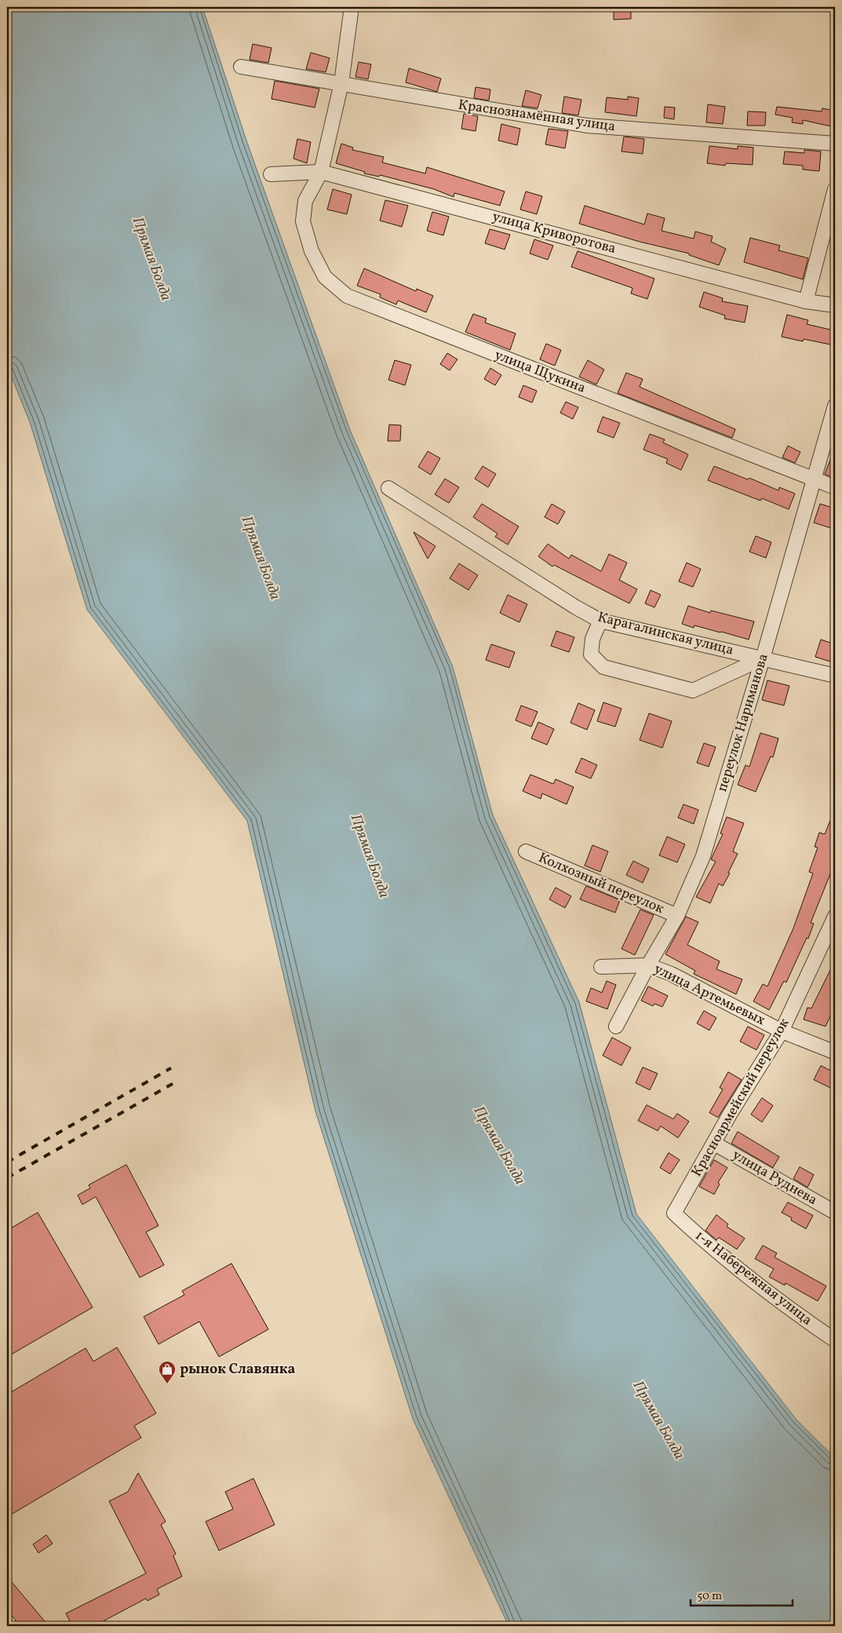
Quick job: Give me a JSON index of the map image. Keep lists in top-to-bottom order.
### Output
{
  "streets": {
    "street": [
      "Краснознамённая улица",
      "улица Криворотова",
      "улица Щукина",
      "Карагалинская улица",
      "переулок Нариманова",
      "Колхозный переулок",
      "улица Артемьевых",
      "Красноармейский переулок",
      "улица Руднева",
      "1-я Набережная улица"
    ]
  },
  "crossings": [
    ["улица Криворотова", "улица Щукина"],
    ["улица Щукина", "переулок Нариманова"],
    ["Карагалинская улица", "переулок Нариманова"],
    ["переулок Нариманова", "Колхозный переулок"],
    ["переулок Нариманова", "улица Артемьевых"],
    ["улица Артемьевых", "Красноармейский переулок"],
    ["Красноармейский переулок", "улица Руднева"],
    ["Красноармейский переулок", "1-я Набережная улица"]
  ],
  "water": ["Прямая Болда"],
  "places": {
    "shop": ["рынок Славянка"]
  },
  "scale_bar": "50 m"
}
